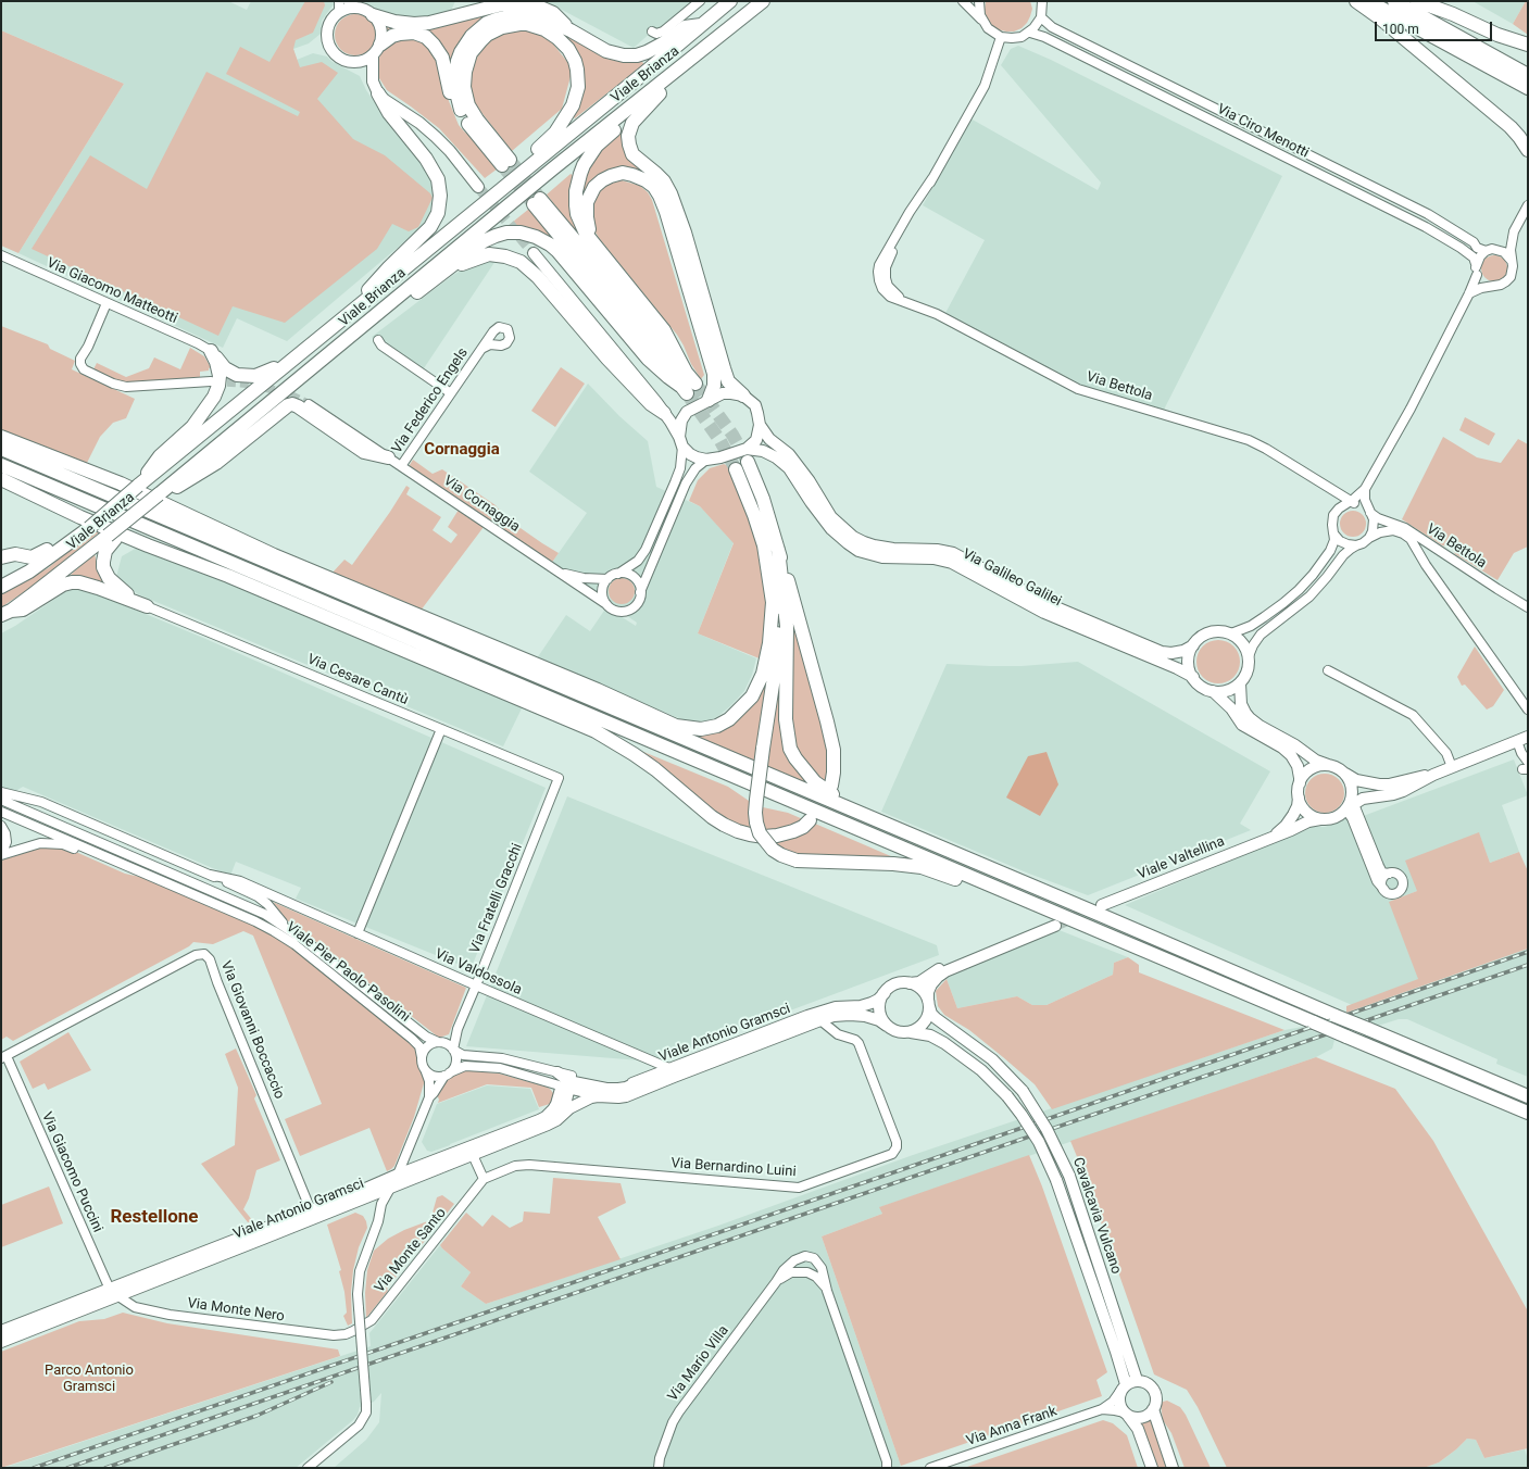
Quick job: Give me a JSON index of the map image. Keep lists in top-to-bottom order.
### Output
{
  "streets": {
    "highway": ["Viale Brianza"],
    "main road": [
      "Via Galileo Galilei",
      "Viale Valtellina",
      "Viale Antonio Gramsci",
      "Cavalcavia Vulcano"
    ],
    "street": [
      "Via Ciro Menotti",
      "Via Giacomo Matteotti",
      "Via Bettola",
      "Via Federico Engels",
      "Via Cornaggia",
      "Via Cesare Cantù",
      "Via Fratelli Gracchi",
      "Viale Pier Paolo Pasolini",
      "Via Valdossola",
      "Via Giovanni Boccaccio",
      "Via Bernardino Luini",
      "Via Giacomo Puccini",
      "Via Monte Santo",
      "Via Monte Nero",
      "Via Mario Villa",
      "Via Anna Frank"
    ]
  },
  "crossings": [
    ["Via Federico Engels", "Via Cornaggia"],
    ["Via Cesare Cantù", "Via Fratelli Gracchi"],
    ["Via Fratelli Gracchi", "Viale Pier Paolo Pasolini"],
    ["Via Fratelli Gracchi", "Via Valdossola"],
    ["Viale Pier Paolo Pasolini", "Via Valdossola"],
    ["Via Valdossola", "Viale Antonio Gramsci"],
    ["Via Giovanni Boccaccio", "Viale Antonio Gramsci"],
    ["Via Giovanni Boccaccio", "Via Giacomo Puccini"],
    ["Viale Antonio Gramsci", "Via Bernardino Luini"],
    ["Viale Antonio Gramsci", "Via Giacomo Puccini"],
    ["Viale Antonio Gramsci", "Cavalcavia Vulcano"],
    ["Viale Antonio Gramsci", "Via Monte Nero"],
    ["Via Bernardino Luini", "Via Monte Santo"],
    ["Via Giacomo Puccini", "Via Monte Nero"],
    ["Cavalcavia Vulcano", "Via Anna Frank"],
    ["Via Monte Santo", "Via Monte Nero"]
  ],
  "districts": ["Cornaggia", "Restellone"],
  "parks": ["Parco Antonio Gramsci"],
  "scale_bar": "100 m"
}
